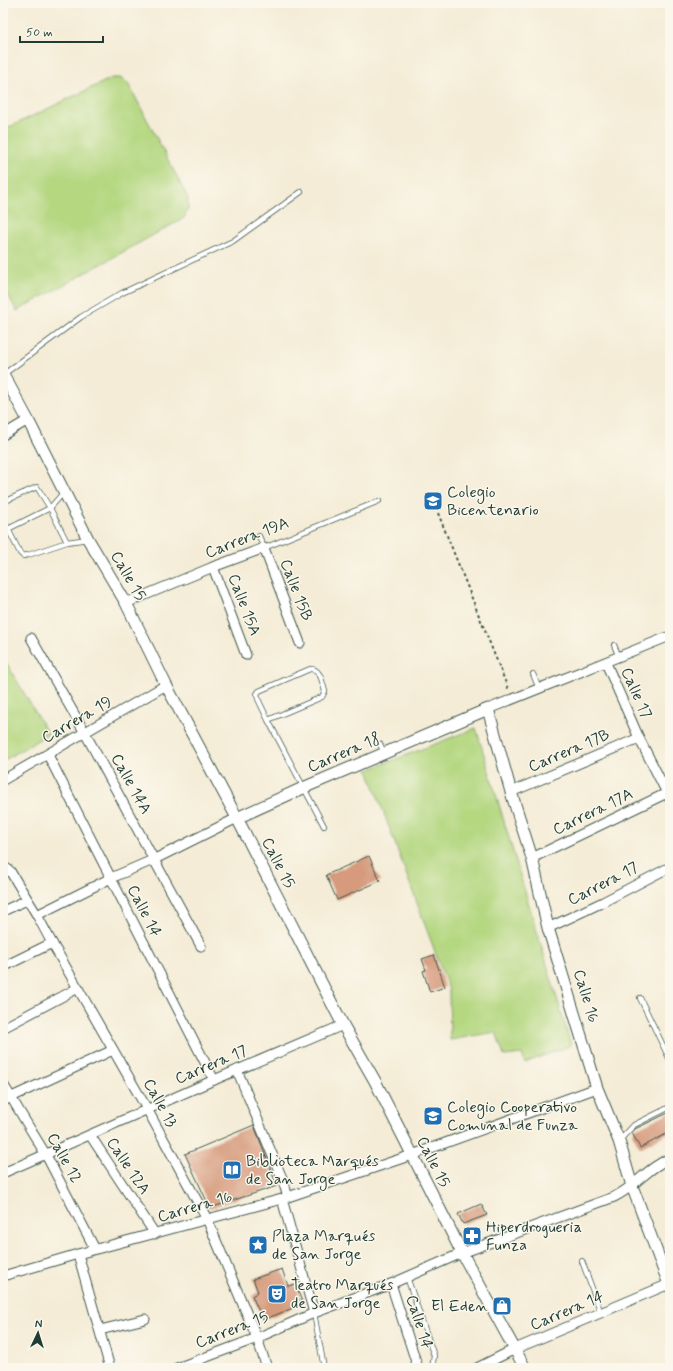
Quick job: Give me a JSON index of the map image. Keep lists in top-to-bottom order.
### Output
{
  "streets": {
    "street": [
      "Carrera 19A",
      "Calle 15",
      "Calle 15B",
      "Calle 15A",
      "Calle 17",
      "Carrera 19",
      "Carrera 17B",
      "Carrera 18",
      "Calle 14A",
      "Carrera 17A",
      "Carrera 17",
      "Calle 14",
      "Calle 16",
      "Calle 13",
      "Calle 12",
      "Calle 12A",
      "Carrera 16",
      "Carrera 14",
      "Carrera 15"
    ]
  },
  "crossings": [
    ["Carrera 19A", "Calle 15"],
    ["Carrera 19A", "Calle 15B"],
    ["Carrera 19A", "Calle 15A"],
    ["Calle 15", "Carrera 19"],
    ["Calle 15", "Carrera 18"],
    ["Calle 15", "Carrera 17"],
    ["Calle 15", "Carrera 16"],
    ["Calle 15", "Carrera 14"],
    ["Calle 15", "Carrera 15"],
    ["Calle 17", "Carrera 17B"],
    ["Calle 17", "Carrera 18"],
    ["Calle 17", "Carrera 17A"],
    ["Carrera 19", "Calle 14A"],
    ["Carrera 19", "Calle 14"],
    ["Carrera 17B", "Calle 16"],
    ["Carrera 18", "Calle 14A"],
    ["Carrera 18", "Calle 14"],
    ["Carrera 18", "Calle 16"],
    ["Carrera 18", "Calle 13"],
    ["Carrera 17A", "Calle 16"],
    ["Carrera 17", "Calle 14"],
    ["Carrera 17", "Calle 16"],
    ["Carrera 17", "Calle 13"],
    ["Carrera 17", "Calle 12"],
    ["Carrera 17", "Calle 12A"],
    ["Calle 14", "Carrera 15"],
    ["Calle 16", "Carrera 16"],
    ["Calle 16", "Carrera 14"],
    ["Calle 16", "Carrera 15"],
    ["Calle 13", "Carrera 16"],
    ["Calle 13", "Carrera 15"],
    ["Calle 12", "Carrera 16"],
    ["Calle 12A", "Carrera 16"]
  ],
  "places": {
    "school or university": ["Colegio Bicentenario", "Colegio Cooperativo Comunal de Funza"],
    "library": ["Biblioteca Marqués de San Jorge"],
    "pharmacy": ["Hiperdrogueria Funza"],
    "place": ["Plaza Marqués de San Jorge"],
    "theatre": ["Teatro Marqués de San Jorge"],
    "shop": ["El Eden"]
  },
  "scale_bar": "50 m",
  "north": "top"
}
